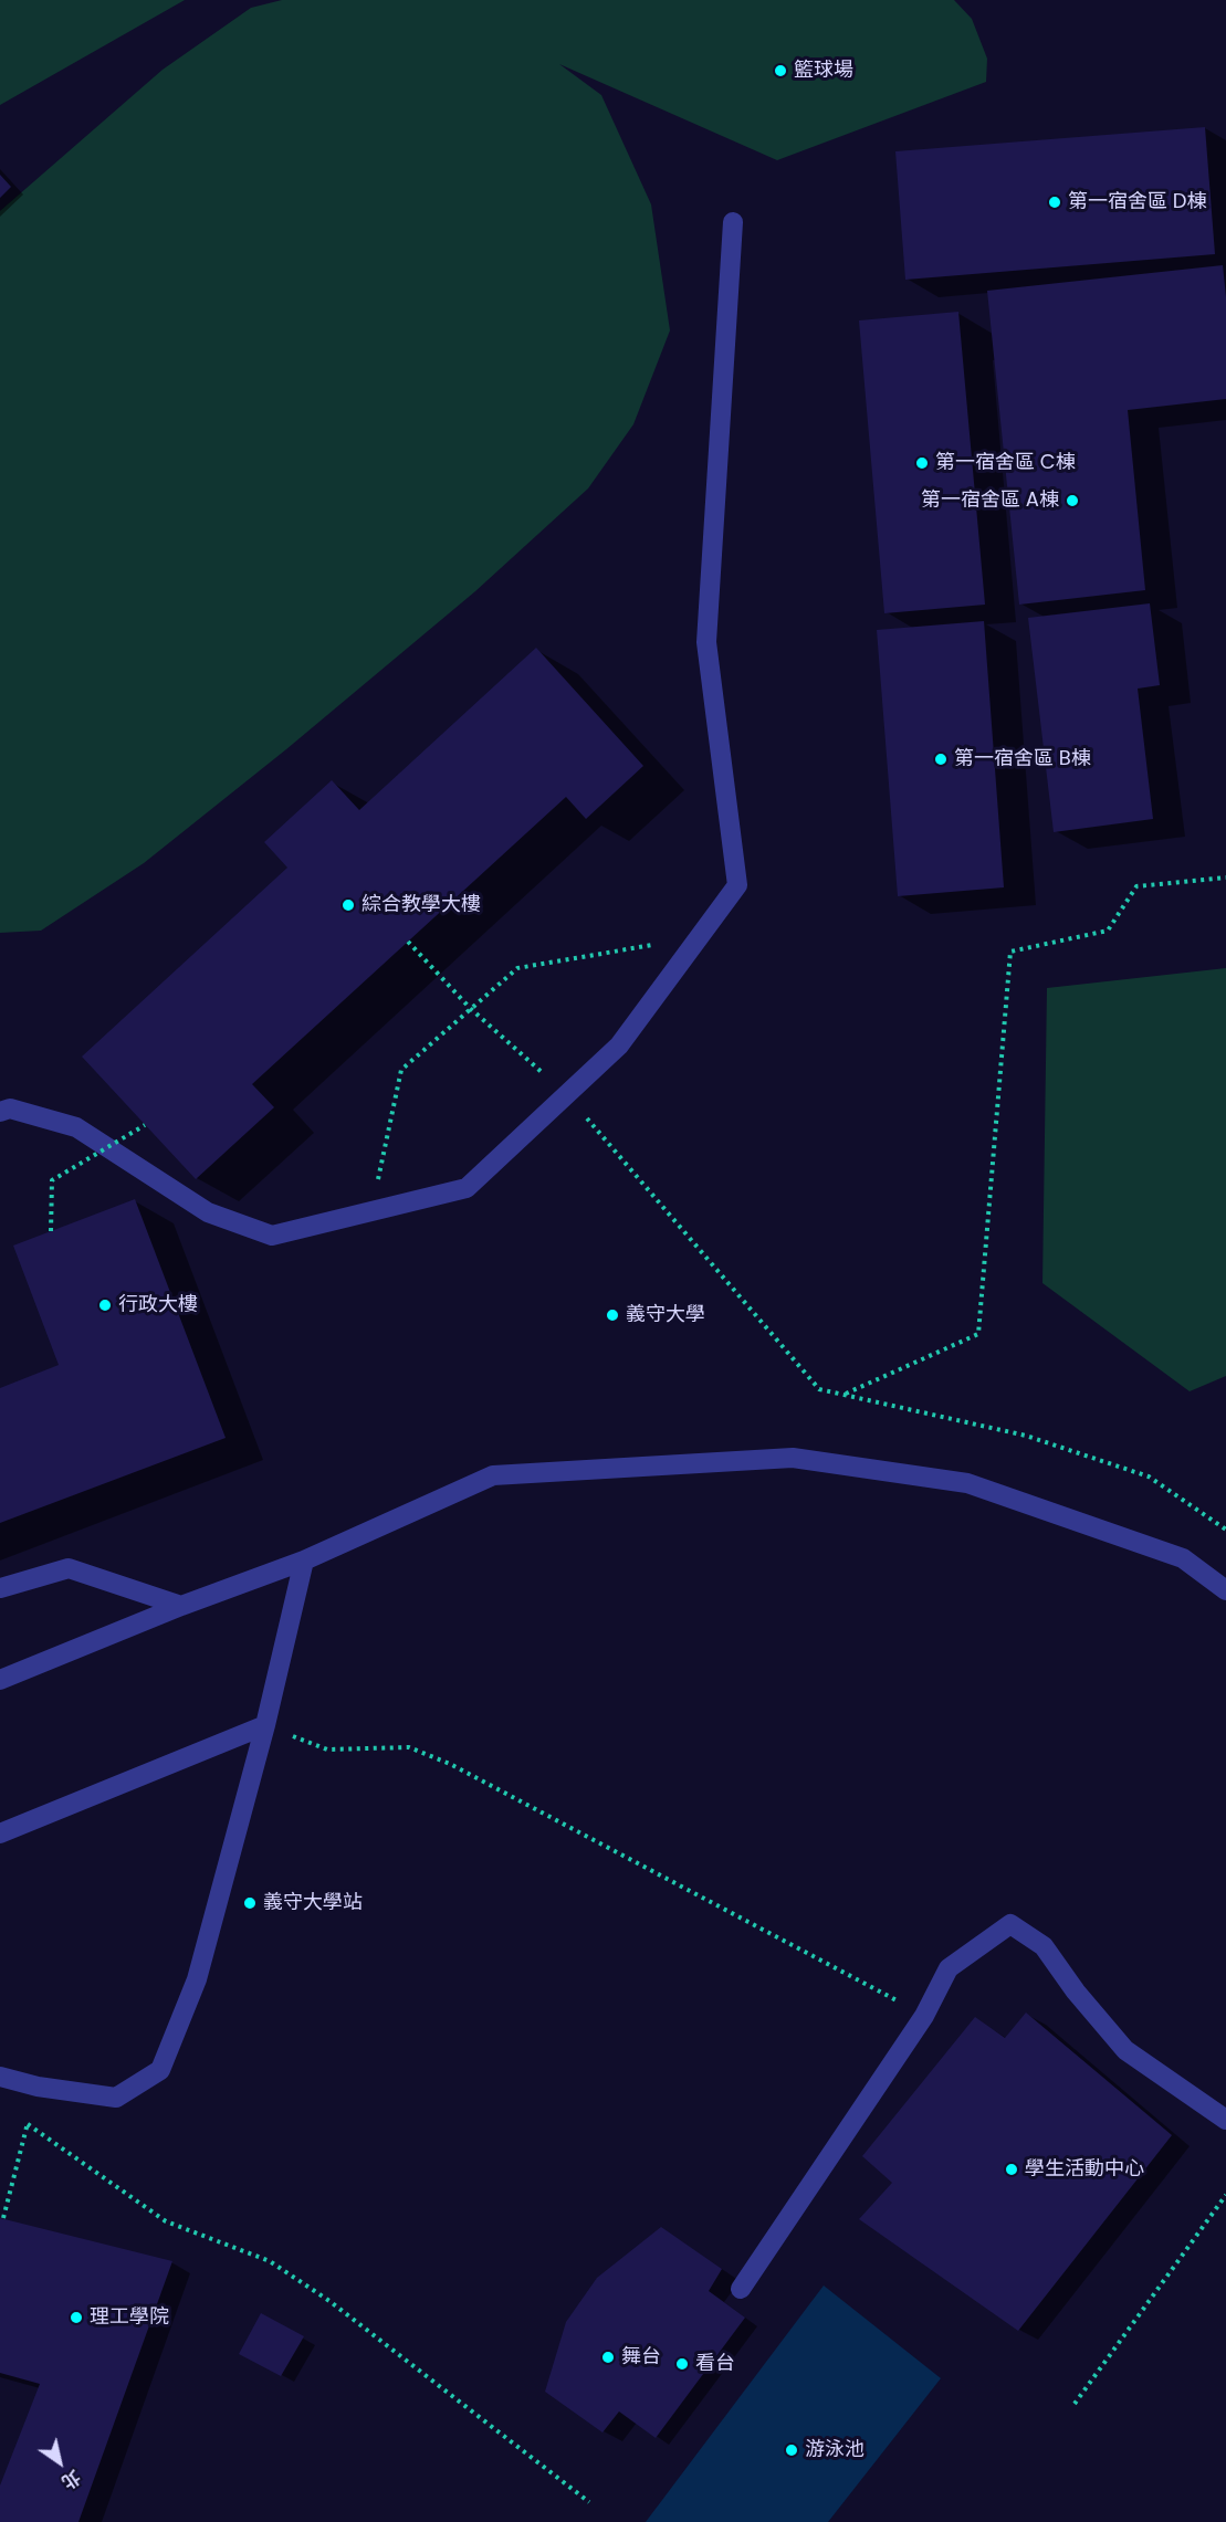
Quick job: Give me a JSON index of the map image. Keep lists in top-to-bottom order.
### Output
{
  "places": [
    "籃球場",
    "第一宿舍區 D棟",
    "第一宿舍區 C棟",
    "第一宿舍區 A棟",
    "第一宿舍區 B棟",
    "綜合教學大樓",
    "行政大樓",
    "義守大學",
    "義守大學站",
    "學生活動中心",
    "理工學院",
    "舞台",
    "看台",
    "游泳池"
  ],
  "north": "bottom right"
}
